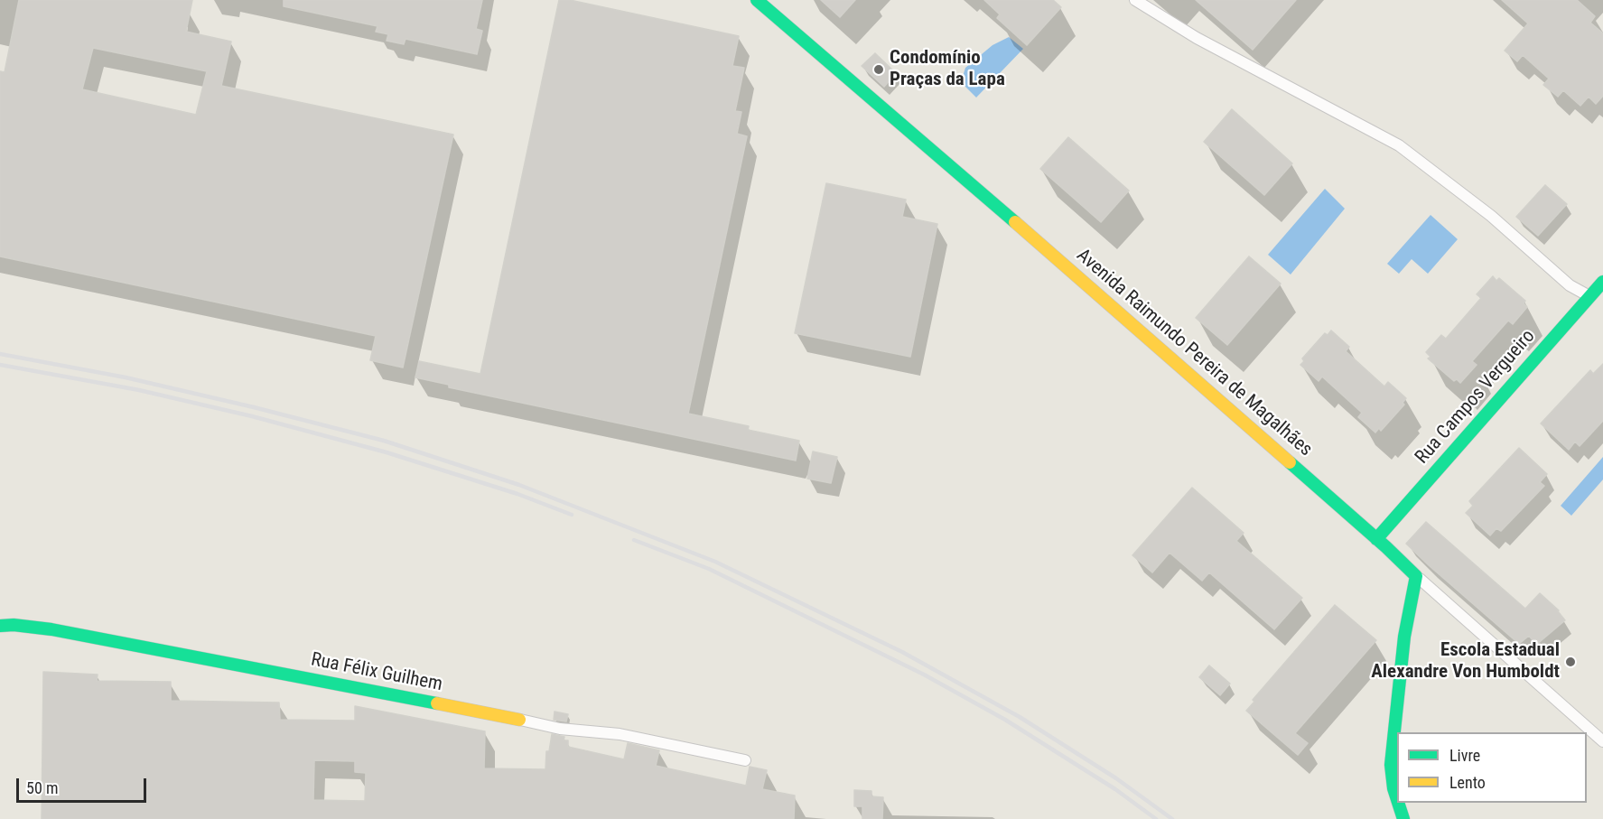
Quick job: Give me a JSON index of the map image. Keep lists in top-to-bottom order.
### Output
{
  "streets": {
    "street": ["Avenida Raimundo Pereira de Magalhães", "Rua Campos Vergueiro", "Rua Félix Guilhem"]
  },
  "crossings": [
    ["Avenida Raimundo Pereira de Magalhães", "Rua Campos Vergueiro"]
  ],
  "places": ["Condomínio Praças da Lapa", "Escola Estadual Alexandre Von Humboldt"],
  "legend": ["Livre", "Lento"],
  "scale_bar": "50 m"
}
